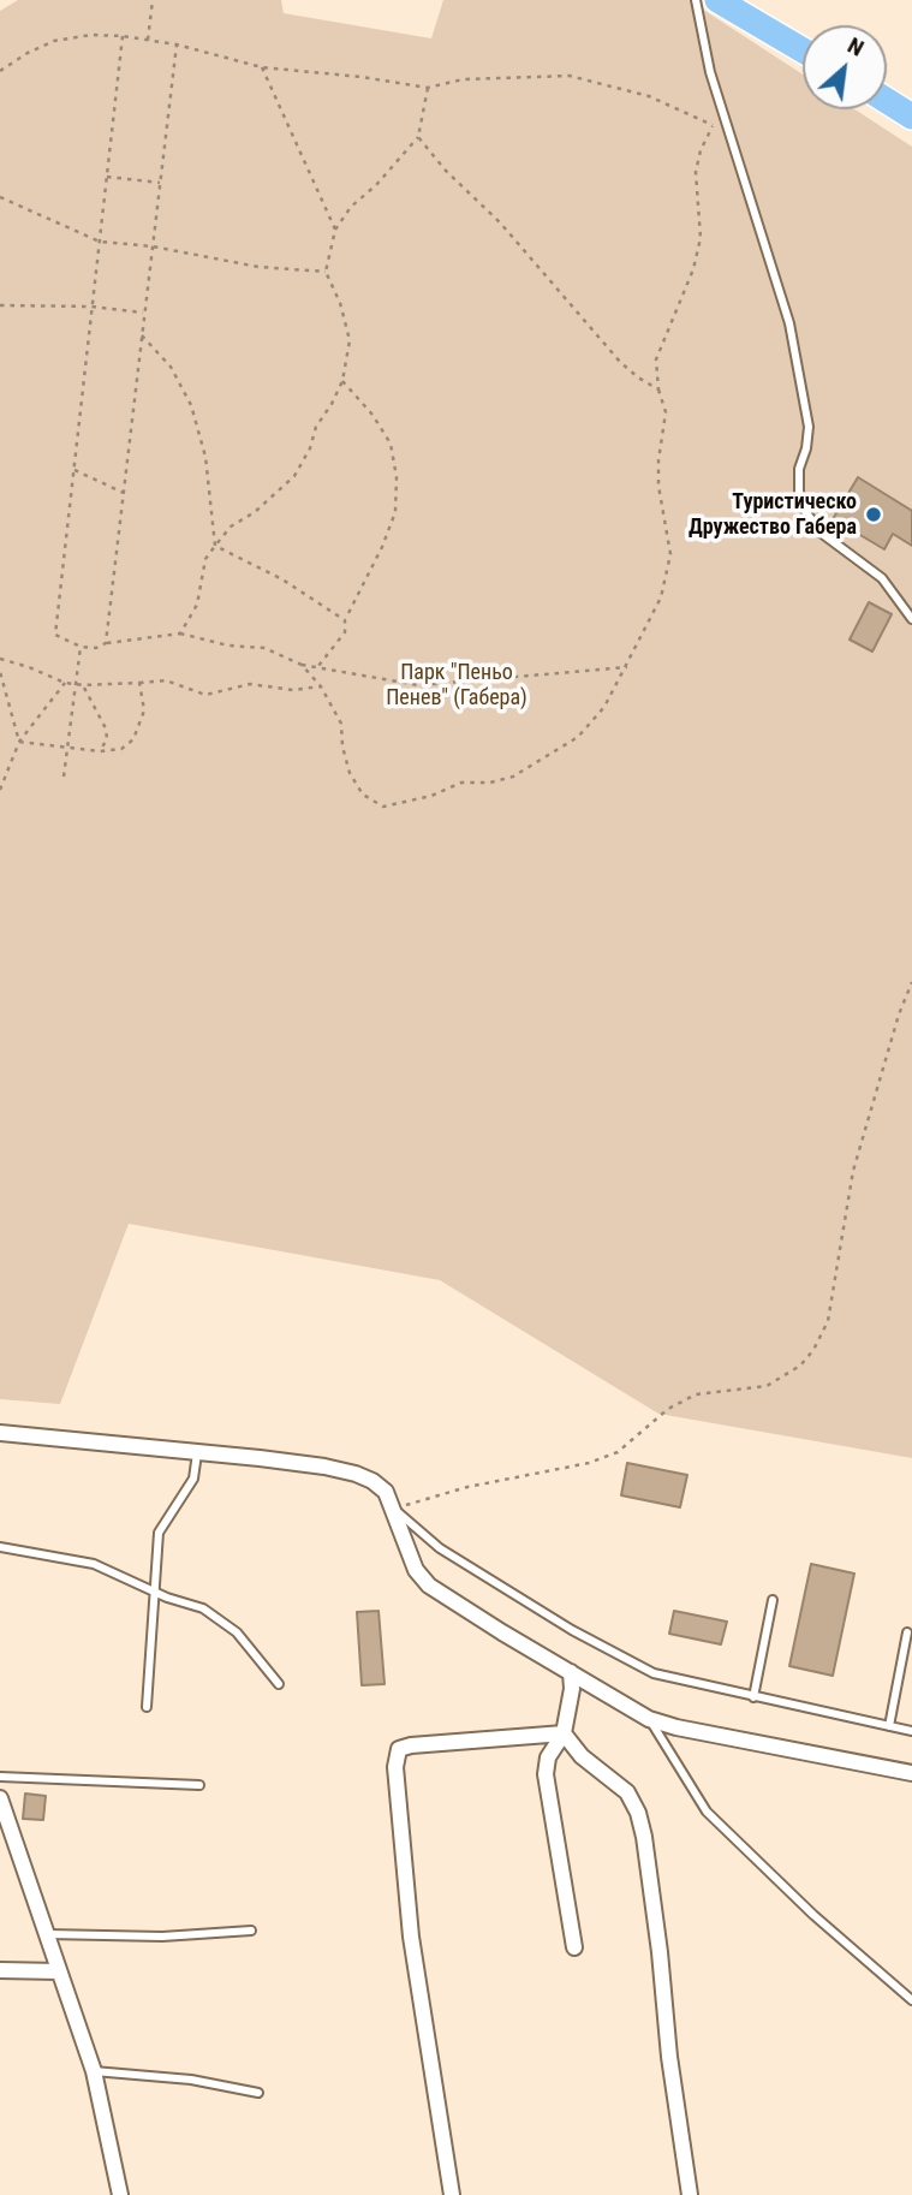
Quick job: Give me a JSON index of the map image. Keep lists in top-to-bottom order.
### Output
{
  "parks": ["Парк \"Пеньо Пенев\" (Габера)"],
  "places": ["Туристическо Дружество Габера"],
  "north": "top right"
}
